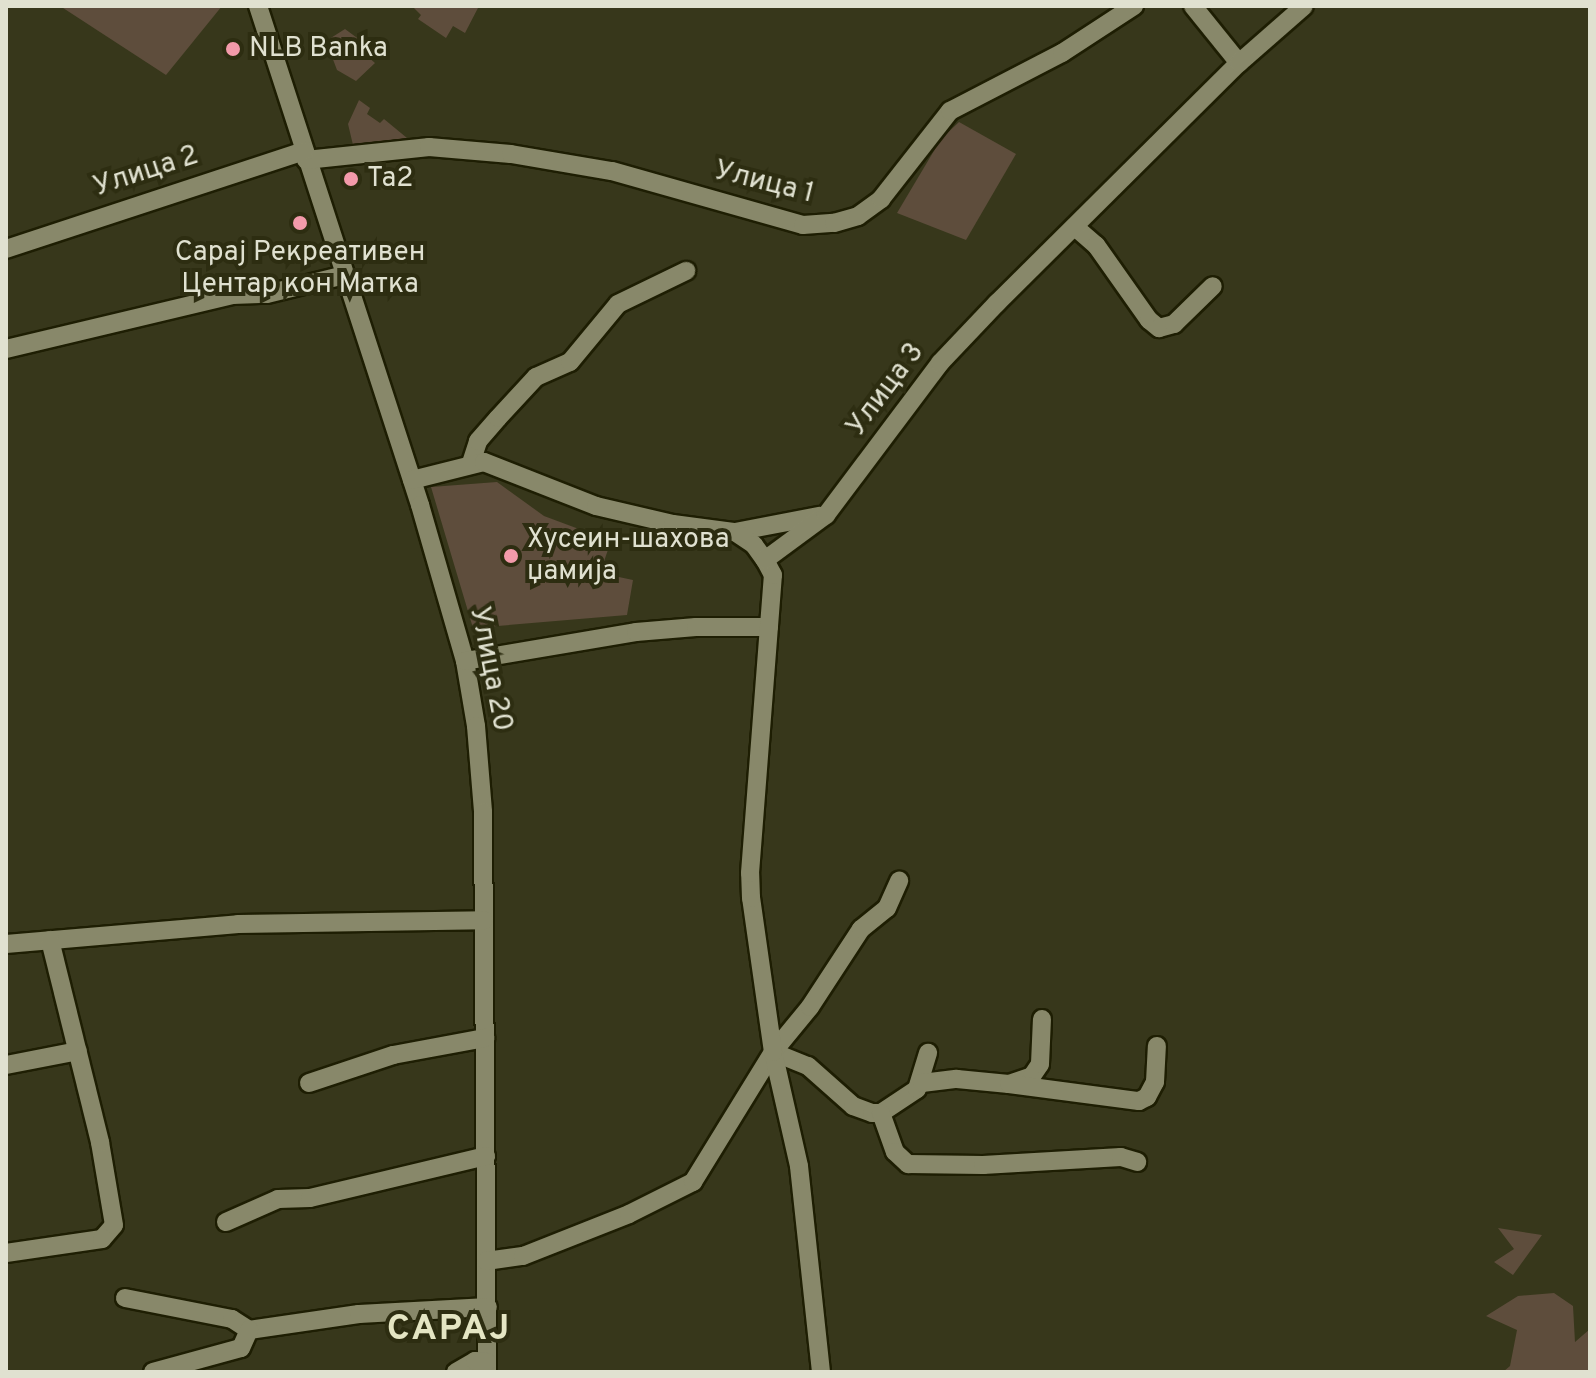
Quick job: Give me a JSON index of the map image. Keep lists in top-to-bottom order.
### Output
{
  "streets": {
    "street": [
      "Улица 2",
      "Улица 1",
      "Улица 3",
      "Улица 20"
    ]
  },
  "crossings": [
    ["Улица 2", "Улица 1"],
    ["Улица 2", "Улица 20"],
    ["Улица 1", "Улица 20"]
  ],
  "districts": ["САРАЈ"],
  "places": [
    "NLB Banka",
    "Ta2",
    "Сарај Рекреативен Центар кон Матка",
    "Хусеин-шахова џамија"
  ]
}
